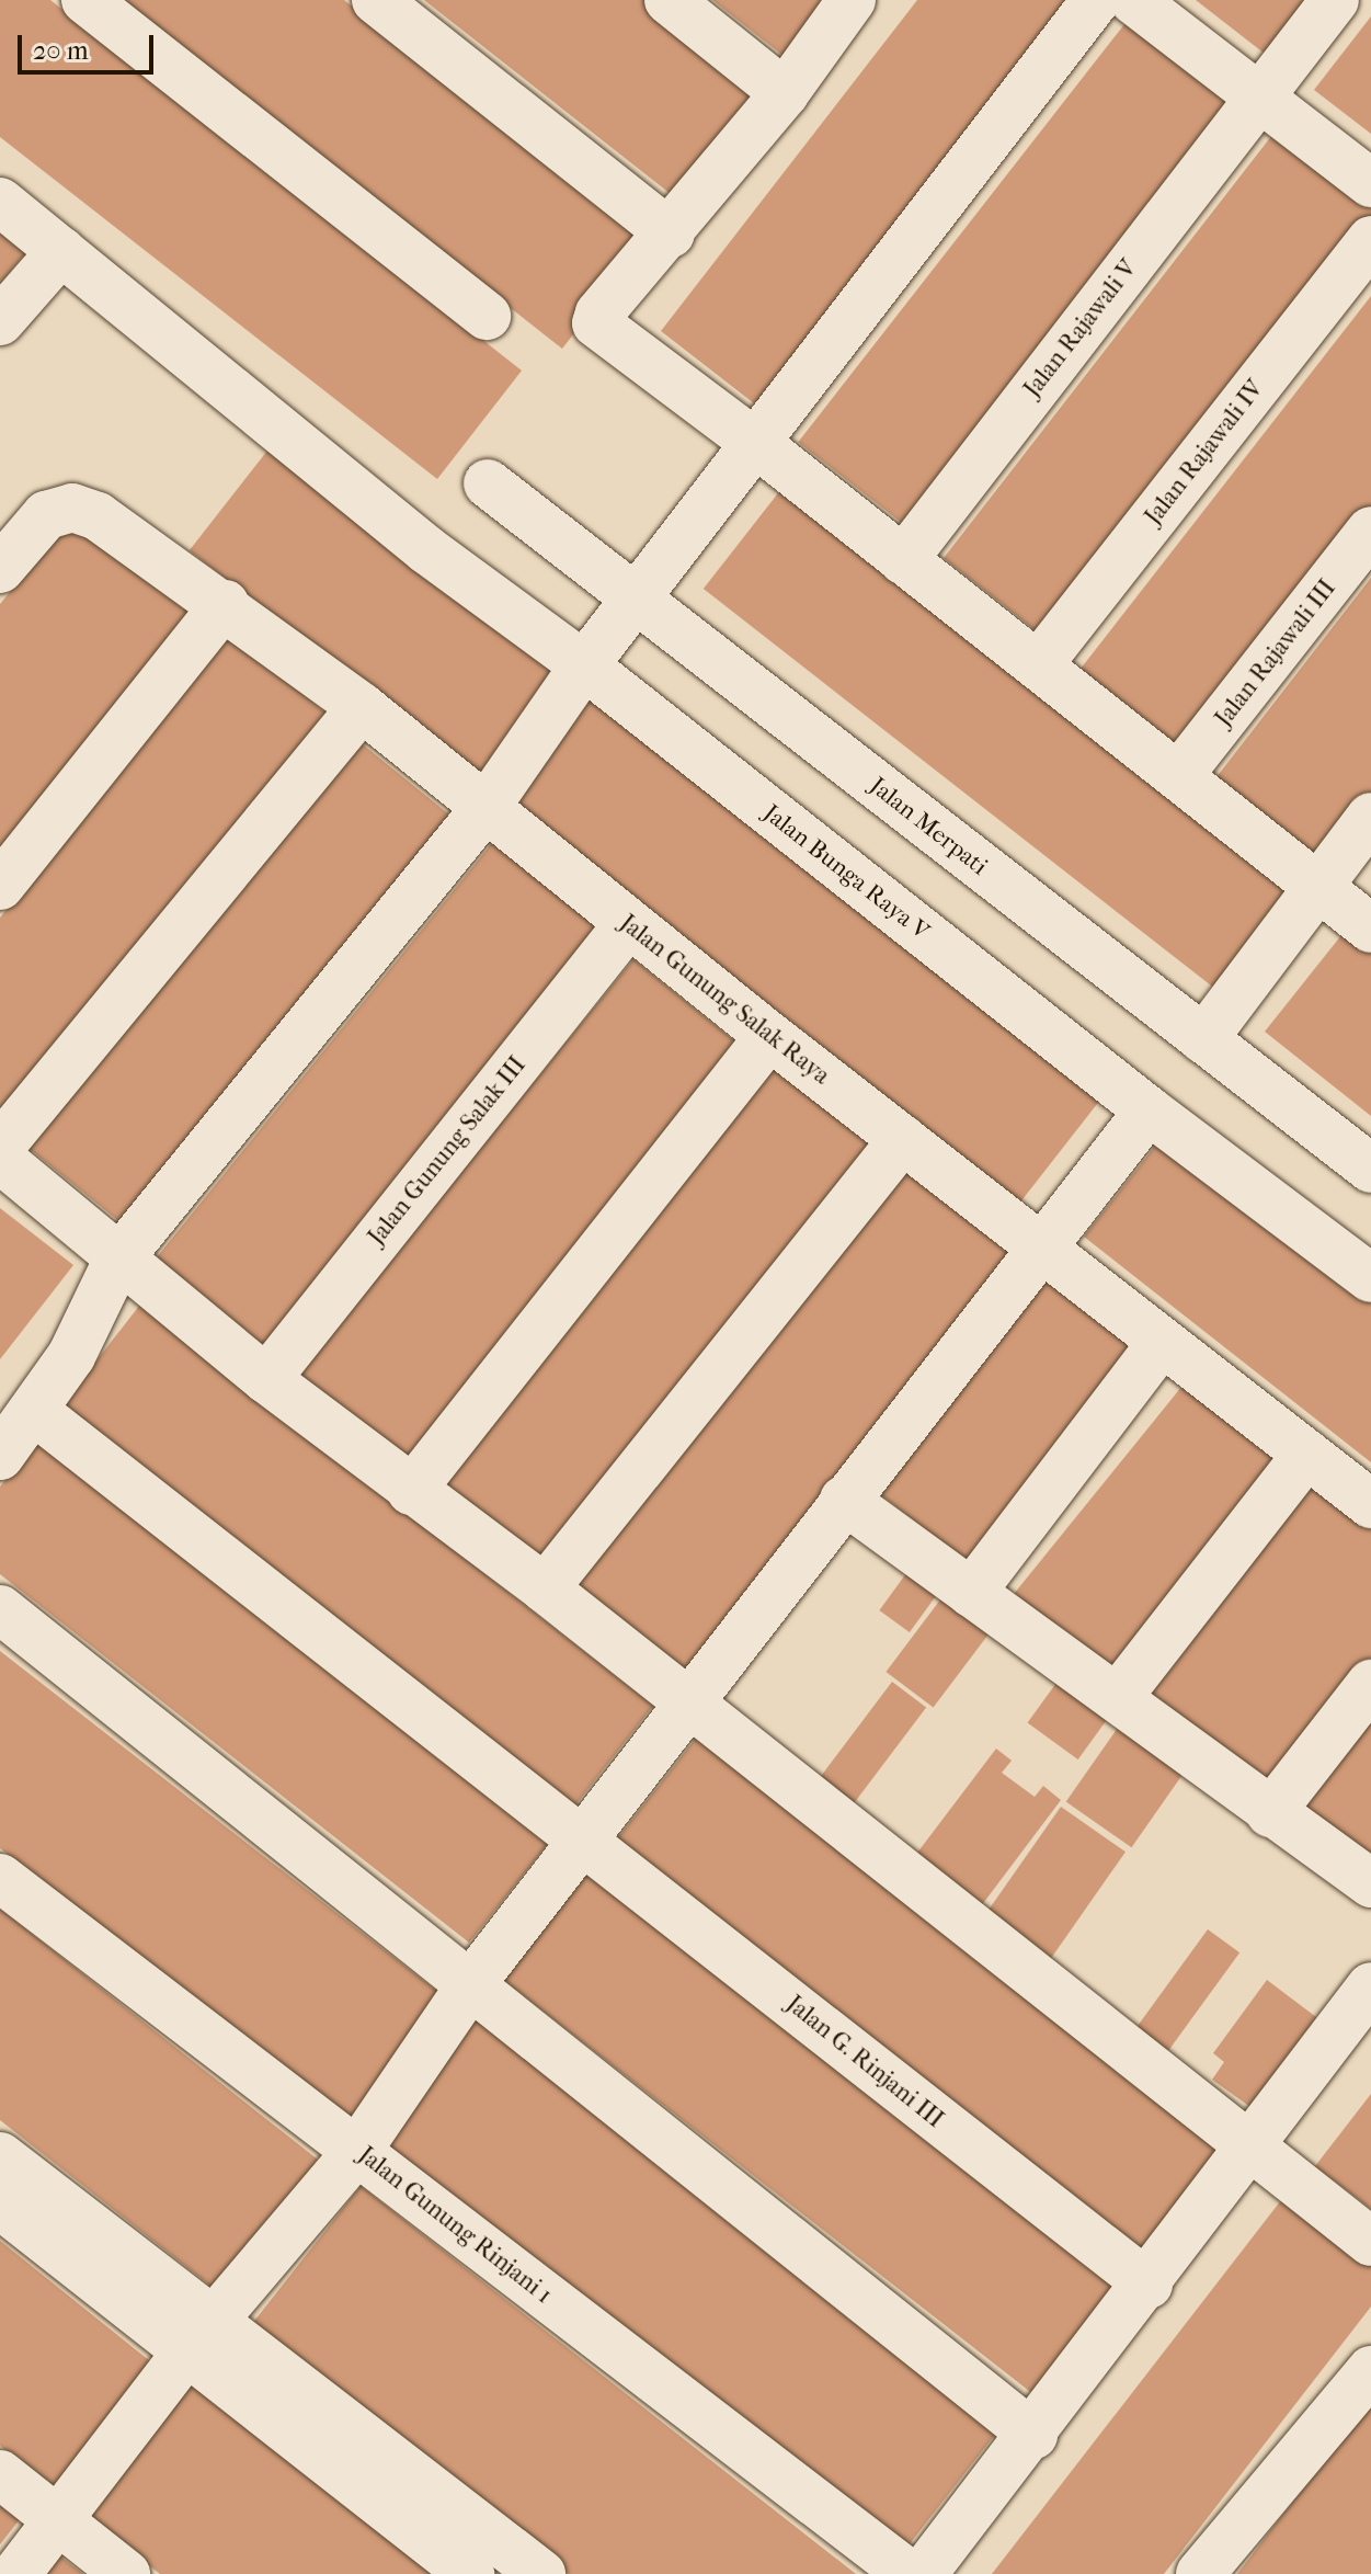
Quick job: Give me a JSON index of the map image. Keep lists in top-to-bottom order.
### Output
{
  "streets": {
    "street": [
      "Jalan Rajawali V",
      "Jalan Rajawali IV",
      "Jalan Rajawali III",
      "Jalan Merpati",
      "Jalan Bunga Raya V",
      "Jalan Gunung Salak Raya",
      "Jalan Gunung Salak III",
      "Jalan G. Rinjani III",
      "Jalan Gunung Rinjani 1"
    ]
  },
  "crossings": [
    ["Jalan Gunung Salak Raya", "Jalan Gunung Salak III"]
  ],
  "scale_bar": "20 m"
}
